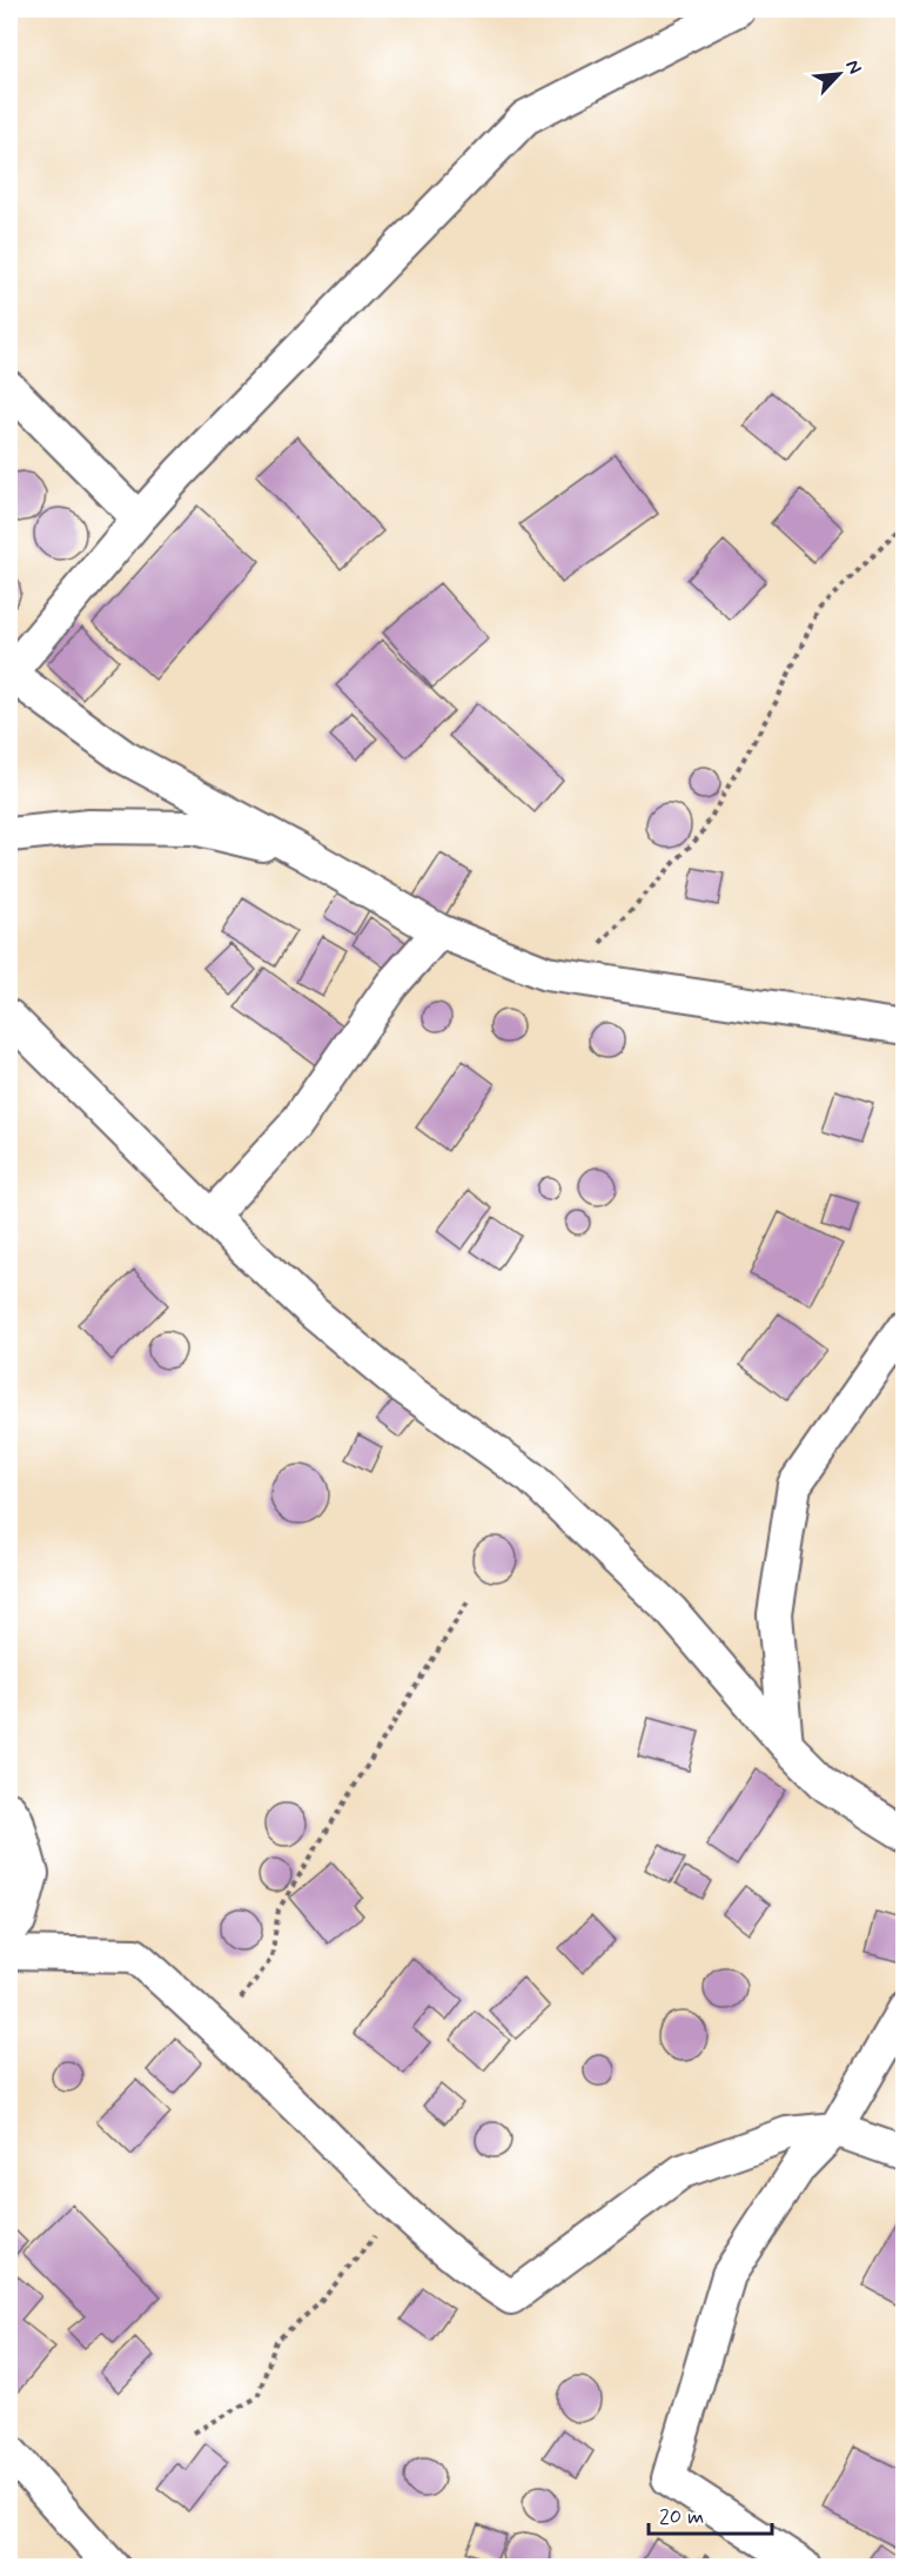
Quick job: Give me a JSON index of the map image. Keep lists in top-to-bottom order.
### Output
{
  "scale_bar": "20 m",
  "north": "top right"
}
